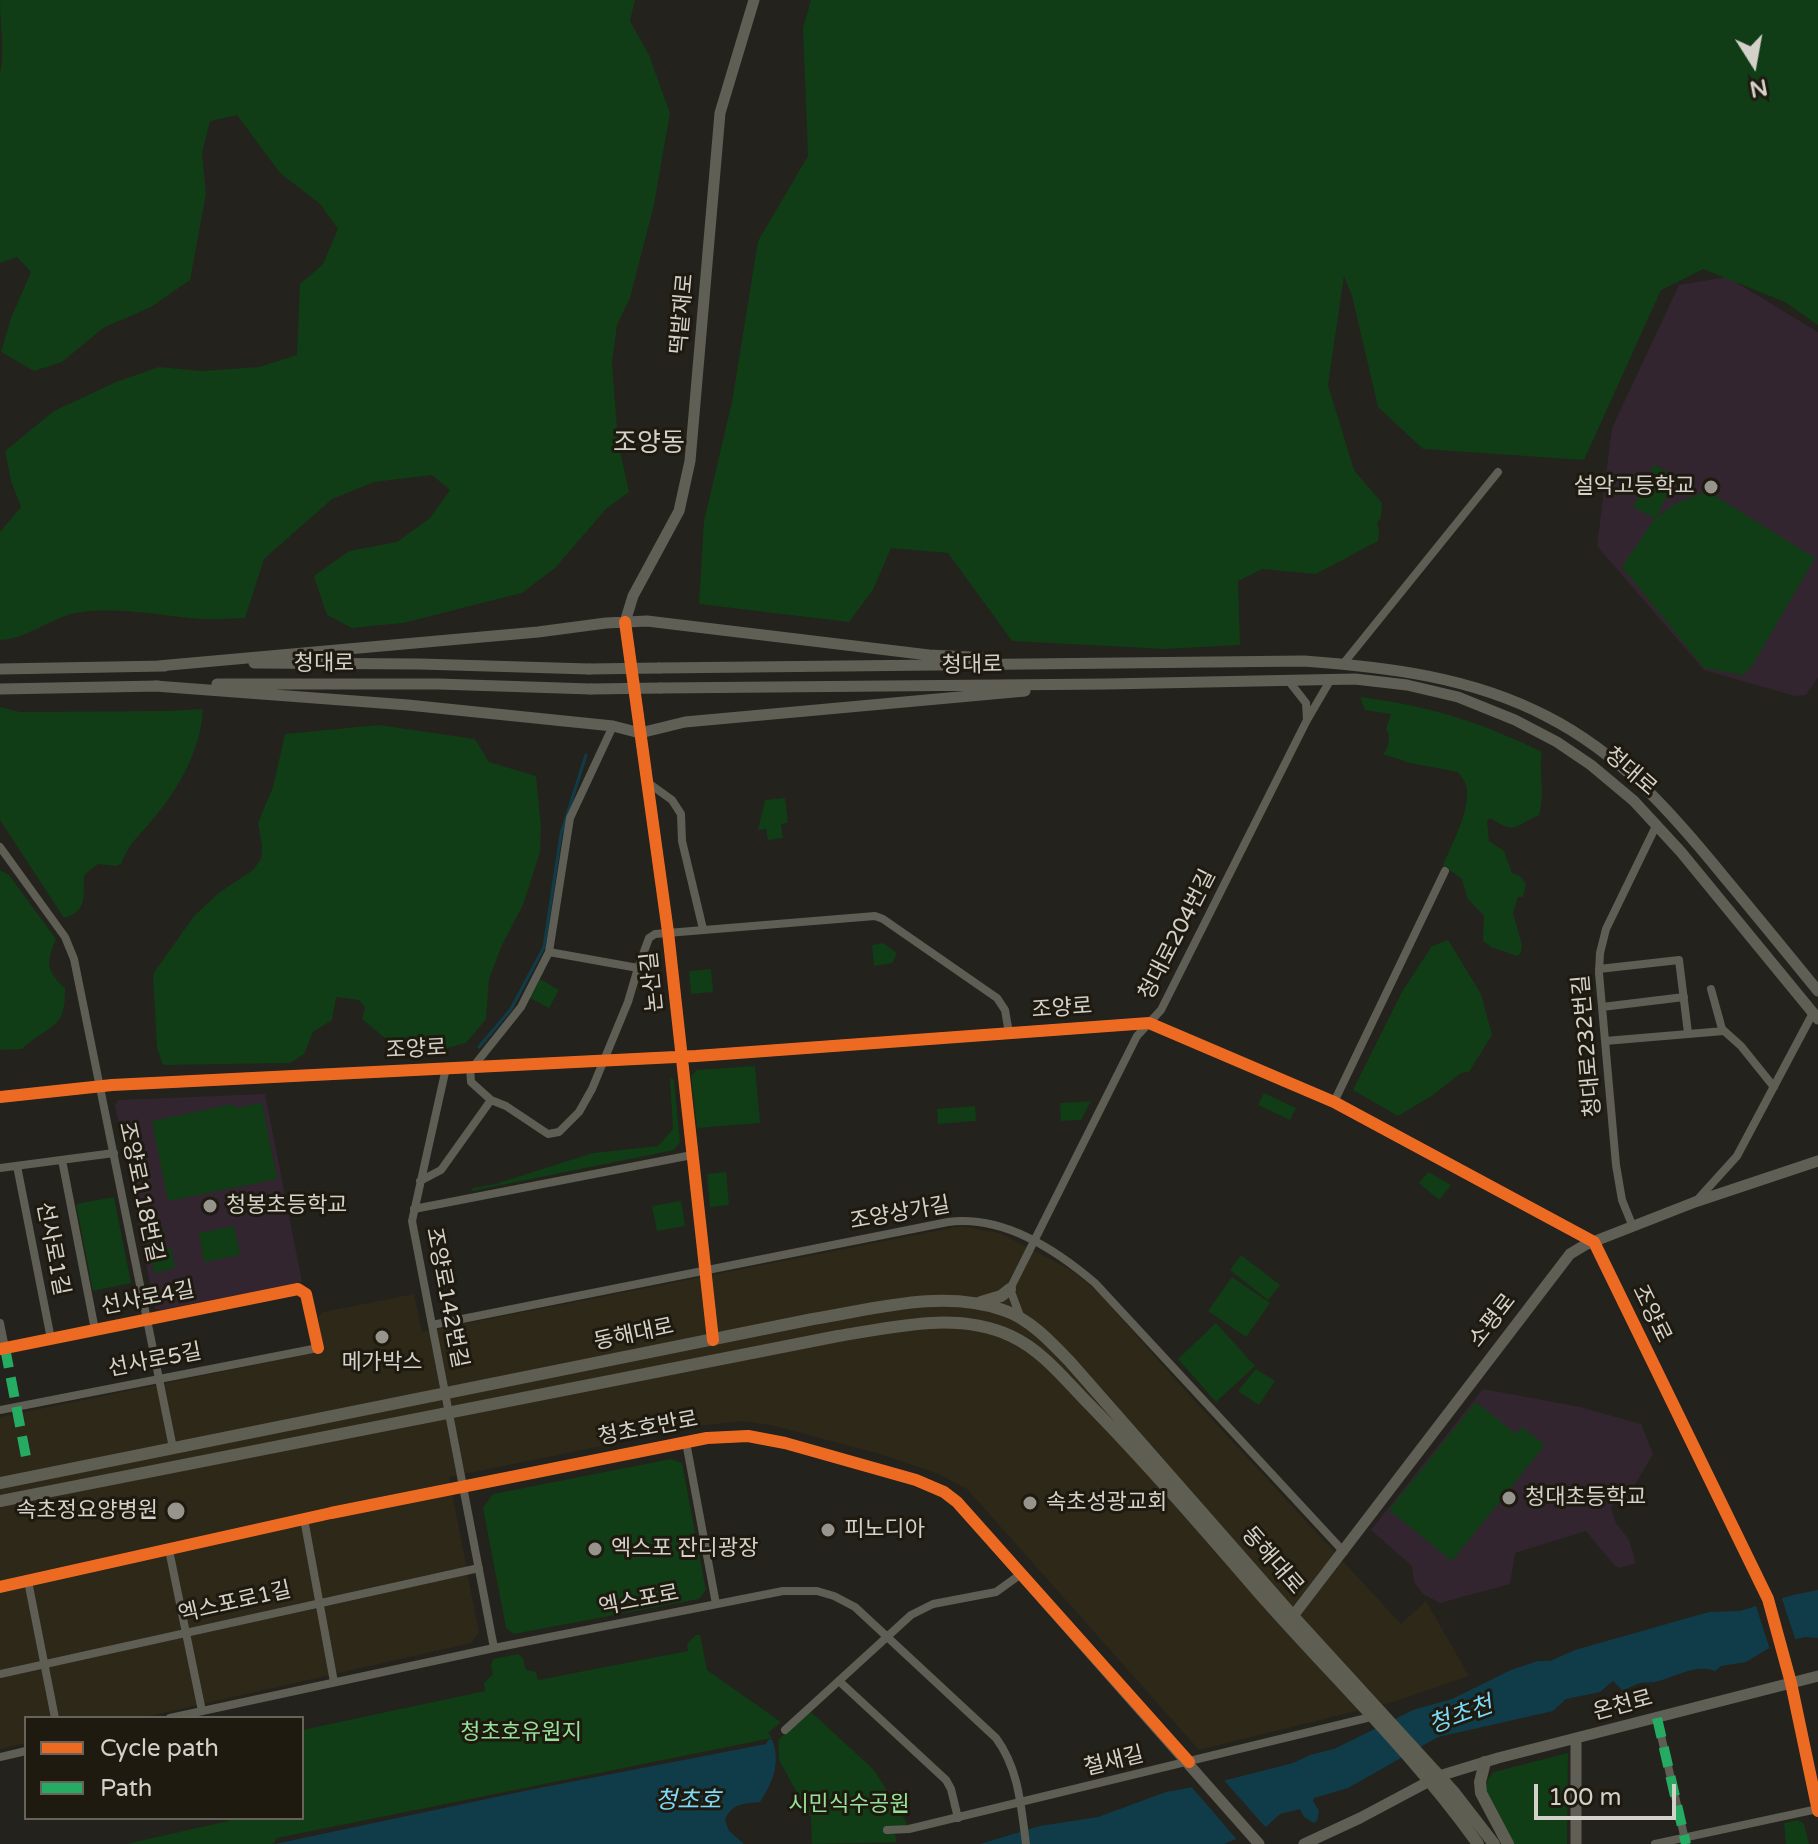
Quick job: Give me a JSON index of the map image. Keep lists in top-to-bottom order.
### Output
{
  "streets": {
    "main road": ["동해대로"],
    "street": [
      "떡밭재로",
      "청대로",
      "청대로204번길",
      "논산길",
      "조양로",
      "청대로232번길",
      "조양로118번길",
      "조양상가길",
      "선사로1길",
      "조양로142번길",
      "선사로4길",
      "소평로",
      "선사로5길",
      "청초호반로",
      "엑스포로",
      "엑스포로1길",
      "온천로",
      "철새길"
    ]
  },
  "crossings": [
    ["떡밭재로", "논산길"],
    ["청대로", "청대로204번길"],
    ["청대로", "청대로232번길"],
    ["청대로", "소평로"],
    ["청대로204번길", "조양로"],
    ["청대로204번길", "조양상가길"],
    ["논산길", "조양로"],
    ["논산길", "조양상가길"],
    ["논산길", "동해대로"],
    ["조양로", "조양로118번길"],
    ["조양로", "조양로142번길"],
    ["조양로", "소평로"],
    ["조양로", "온천로"],
    ["청대로232번길", "소평로"],
    ["조양로118번길", "선사로4길"],
    ["조양로118번길", "동해대로"],
    ["조양로118번길", "선사로5길"],
    ["조양상가길", "조양로142번길"],
    ["조양상가길", "소평로"],
    ["선사로1길", "선사로4길"],
    ["조양로142번길", "동해대로"],
    ["조양로142번길", "청초호반로"],
    ["조양로142번길", "엑스포로"],
    ["조양로142번길", "엑스포로1길"],
    ["선사로4길", "선사로5길"],
    ["소평로", "동해대로"],
    ["동해대로", "온천로"],
    ["동해대로", "철새길"],
    ["청초호반로", "철새길"],
    ["엑스포로", "철새길"]
  ],
  "districts": ["조양동"],
  "water": ["청초천", "청초호"],
  "parks": ["청초호유원지", "시민식수공원"],
  "places": [
    "설악고등학교",
    "청봉초등학교",
    "메가박스",
    "청대초등학교",
    "속초성광교회",
    "속초정요양병원",
    "피노디아",
    "엑스포 잔디광장"
  ],
  "legend": ["Cycle path", "Path"],
  "scale_bar": "100 m",
  "north": "bottom"
}
